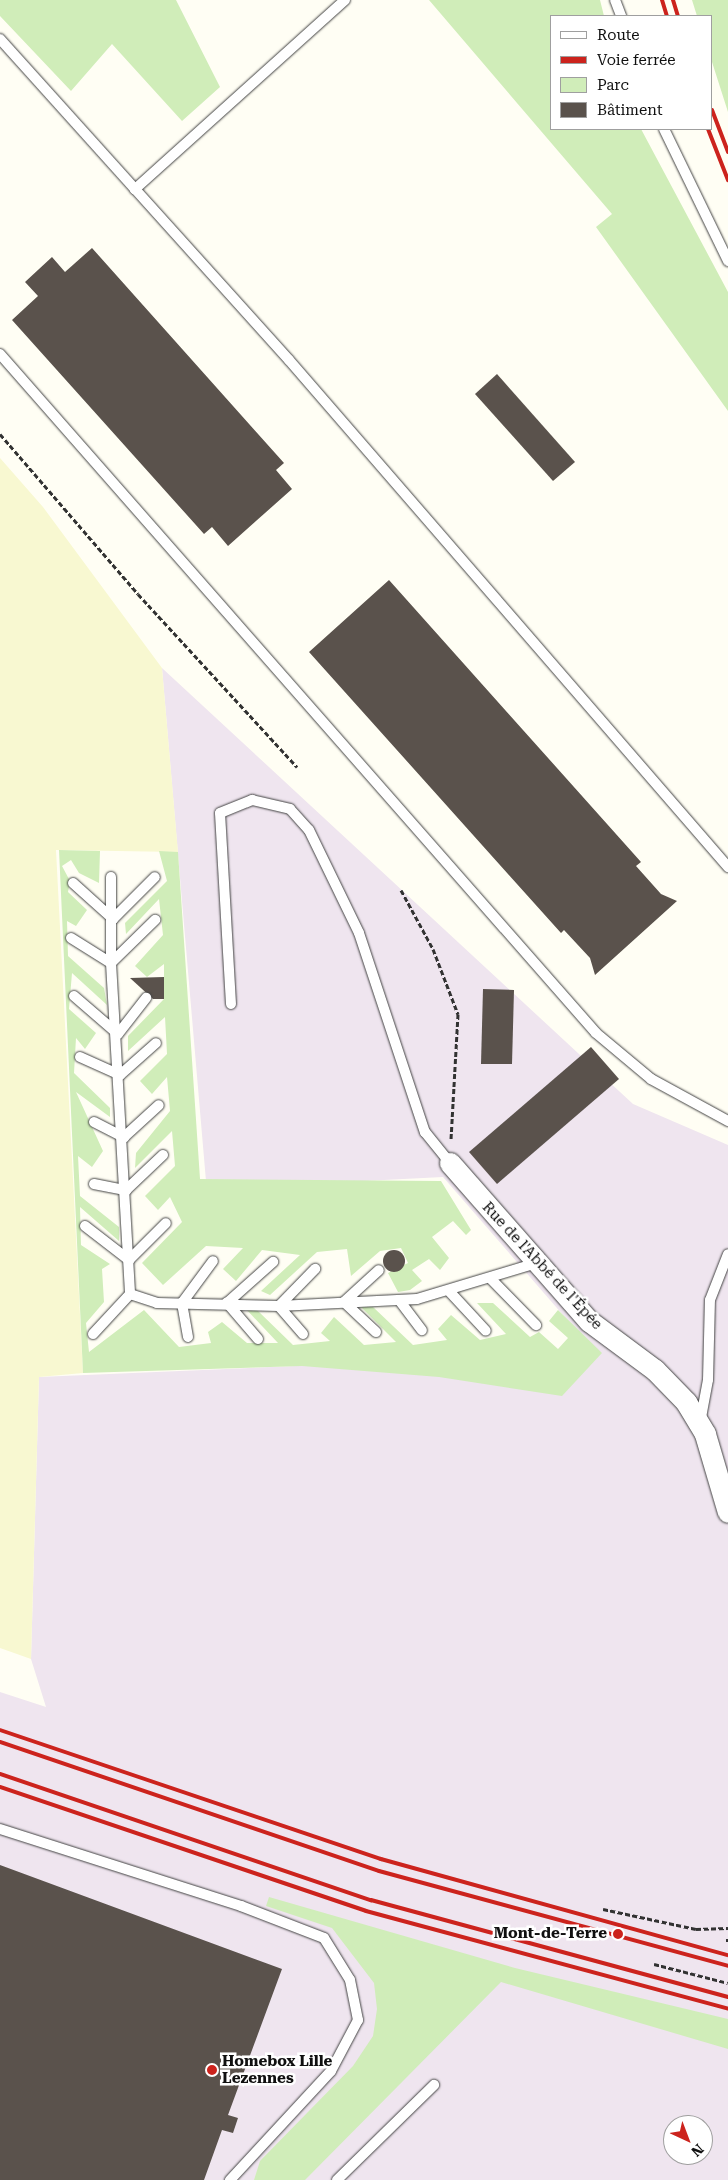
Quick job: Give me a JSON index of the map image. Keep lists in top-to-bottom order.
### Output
{
  "streets": {
    "street": ["Rue de l'Abbé de l'Épée"]
  },
  "places": ["Mont-de-Terre", "Homebox Lille Lezennes"],
  "legend": [
    "Route",
    "Voie ferrée",
    "Parc",
    "Bâtiment"
  ],
  "north": "bottom right"
}
